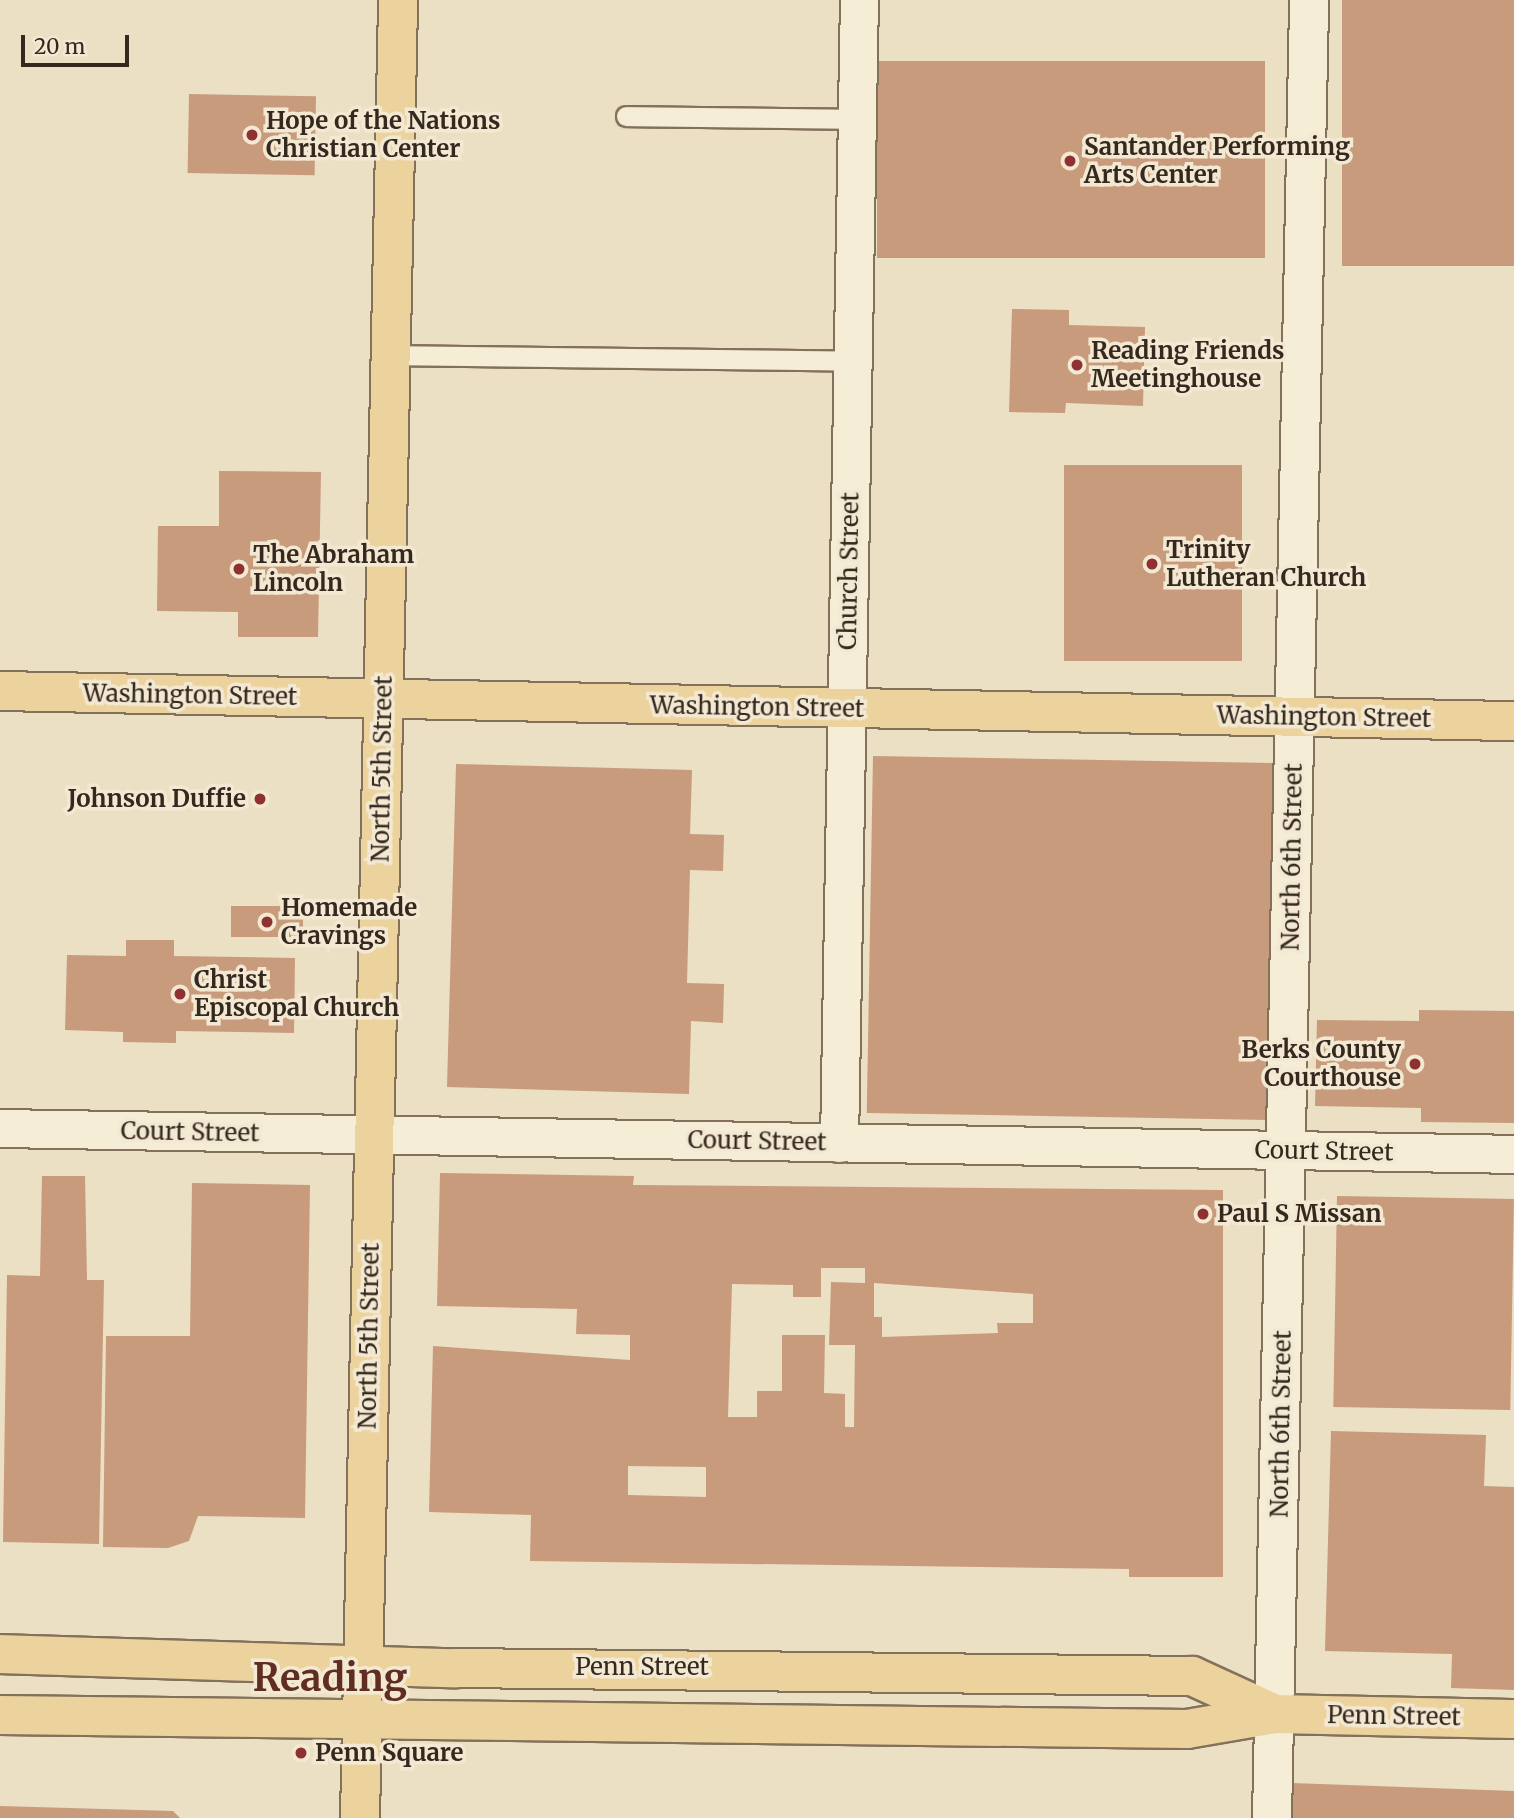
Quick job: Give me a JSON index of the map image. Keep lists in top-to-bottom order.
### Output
{
  "streets": {
    "main road": ["Washington Street", "North 5th Street", "Penn Street"],
    "street": ["Church Street", "North 6th Street", "Court Street"]
  },
  "crossings": [
    ["Church Street", "Washington Street"],
    ["Church Street", "Court Street"],
    ["Washington Street", "North 5th Street"],
    ["Washington Street", "North 6th Street"],
    ["North 5th Street", "Court Street"],
    ["North 5th Street", "Penn Street"],
    ["North 6th Street", "Court Street"],
    ["North 6th Street", "Penn Street"]
  ],
  "districts": ["Reading"],
  "places": [
    "Hope of the Nations Christian Center",
    "Santander Performing Arts Center",
    "Reading Friends Meetinghouse",
    "Trinity Lutheran Church",
    "The Abraham Lincoln",
    "Johnson Duffie",
    "Homemade Cravings",
    "Christ Episcopal Church",
    "Berks County Courthouse",
    "Paul S Missan",
    "Penn Square"
  ],
  "scale_bar": "20 m"
}
